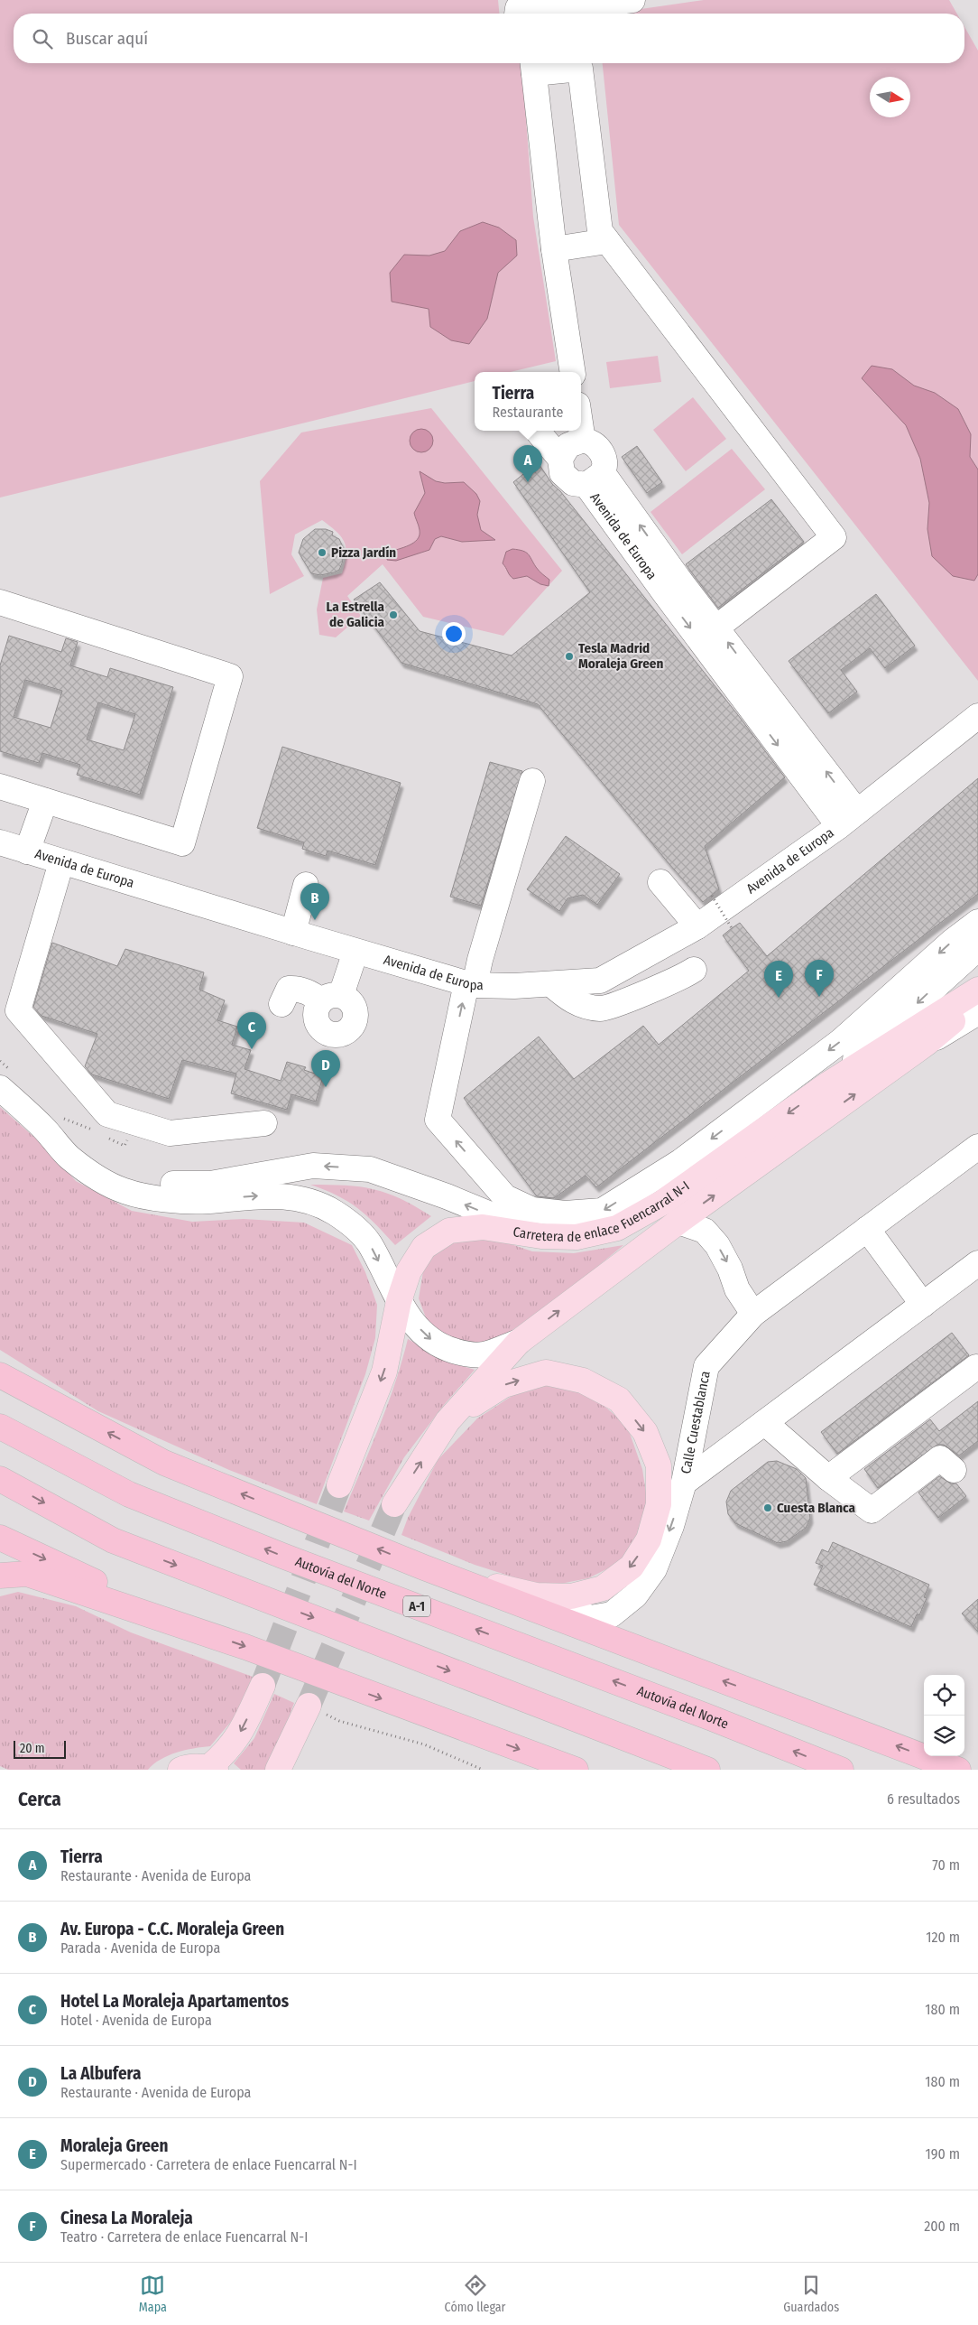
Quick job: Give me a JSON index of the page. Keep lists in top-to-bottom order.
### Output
{
  "streets": {
    "highway": ["Autovía del Norte", "A-1"],
    "main road": ["Carretera de enlace Fuencarral N-I"],
    "street": ["Avenida de Europa", "Calle Cuestablanca"]
  },
  "places": [
    "Pizza Jardín",
    "La Estrella de Galicia",
    "Tesla Madrid Moraleja Green",
    "Cuesta Blanca"
  ],
  "scale_bar": "20 m",
  "north": "right",
  "page": {
    "search": "Buscar aquí",
    "popup": ["Tierra", "Restaurante"],
    "pins": [
      "A",
      "B",
      "F",
      "E",
      "C",
      "D"
    ],
    "scale": "20 m",
    "heading": ["Cerca", "6 resultados"],
    "list": [
      {
        "mark": "A",
        "name": "Tierra",
        "note": "Restaurante · Avenida de Europa",
        "value": "70 m"
      },
      {
        "mark": "B",
        "name": "Av. Europa - C.C. Moraleja Green",
        "note": "Parada · Avenida de Europa",
        "value": "120 m"
      },
      {
        "mark": "C",
        "name": "Hotel La Moraleja Apartamentos",
        "note": "Hotel · Avenida de Europa",
        "value": "180 m"
      },
      {
        "mark": "D",
        "name": "La Albufera",
        "note": "Restaurante · Avenida de Europa",
        "value": "180 m"
      },
      {
        "mark": "E",
        "name": "Moraleja Green",
        "note": "Supermercado · Carretera de enlace Fuencarral N-I",
        "value": "190 m"
      },
      {
        "mark": "F",
        "name": "Cinesa La Moraleja",
        "note": "Teatro · Carretera de enlace Fuencarral N-I",
        "value": "200 m"
      }
    ],
    "nav": ["Mapa", "Cómo llegar", "Guardados"]
  }
}
